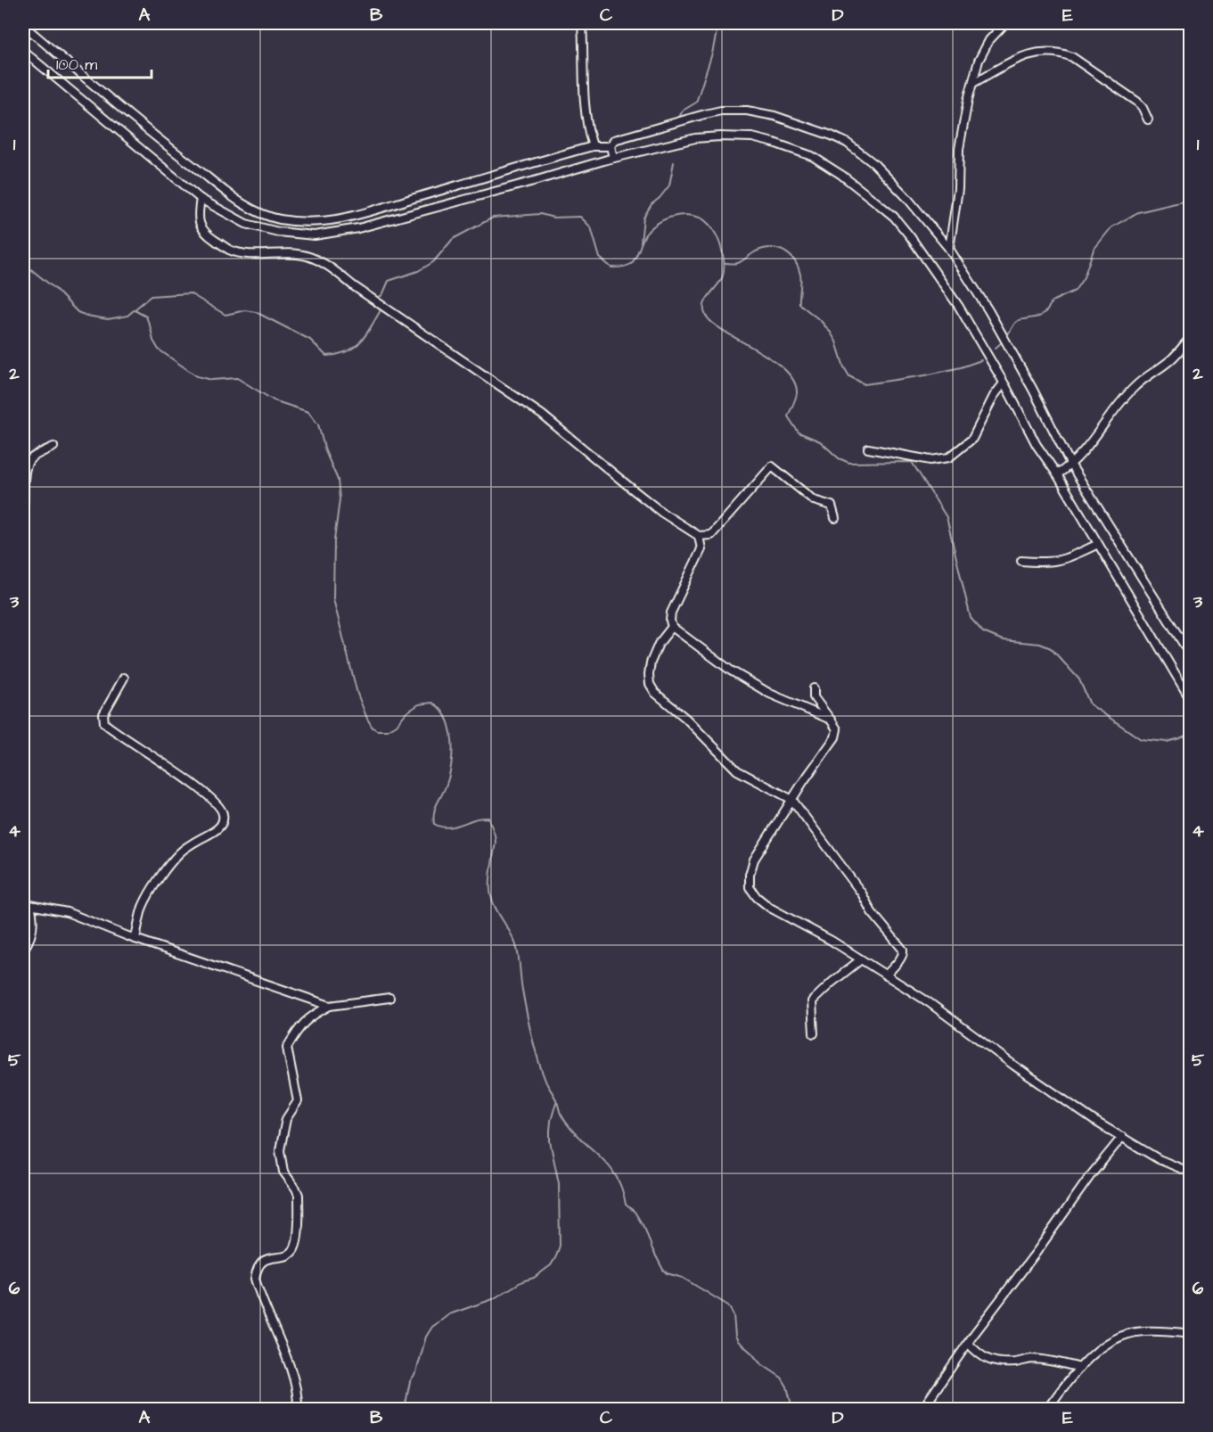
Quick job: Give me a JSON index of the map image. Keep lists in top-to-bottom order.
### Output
{
  "scale_bar": "100 m",
  "grid": {
    "columns": [
      "A",
      "B",
      "C",
      "D",
      "E"
    ],
    "rows": [
      "1",
      "2",
      "3",
      "4",
      "5",
      "6"
    ]
  }
}
